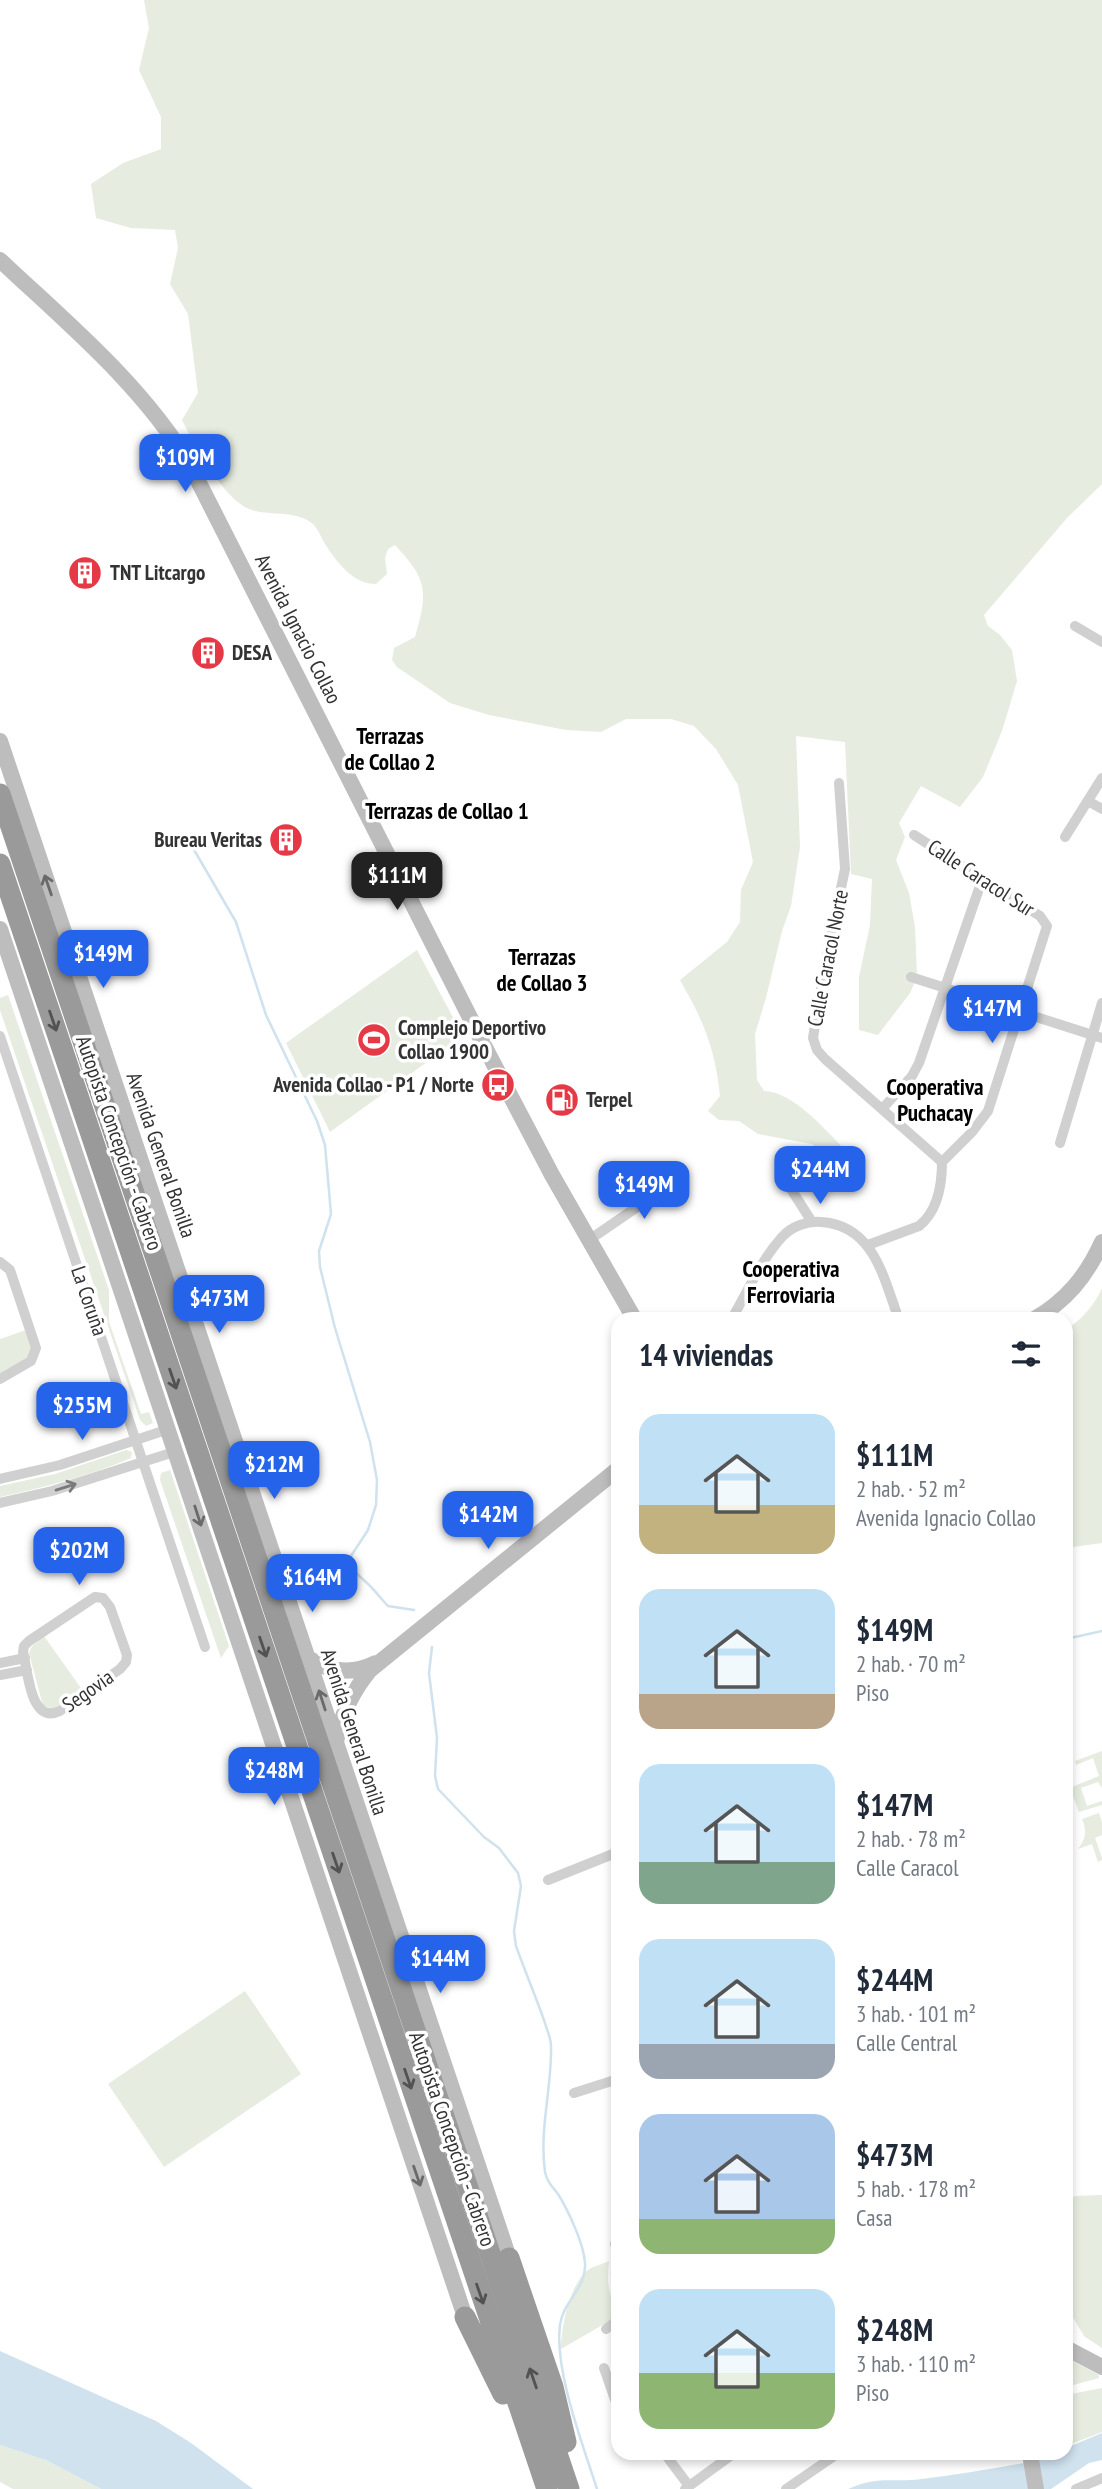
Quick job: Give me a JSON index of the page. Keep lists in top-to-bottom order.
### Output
{
  "streets": {
    "highway": ["Autopista Concepción - Cabrero"],
    "main road": ["Avenida Ignacio Collao", "Avenida General Bonilla"],
    "street": [
      "Calle Caracol Sur",
      "Calle Caracol Norte",
      "La Coruña",
      "Segovia"
    ]
  },
  "districts": [
    "Terrazas de Collao 2",
    "Terrazas de Collao 1",
    "Terrazas de Collao 3",
    "Cooperativa Puchacay",
    "Cooperativa Ferroviaria"
  ],
  "places": {
    "building": ["TNT Litcargo", "DESA", "Bureau Veritas"],
    "sports": ["Complejo Deportivo Collao 1900"],
    "bus stop": ["Avenida Collao - P1 / Norte"],
    "fuel station": ["Terpel"]
  },
  "page": {
    "price": [
      "$109M",
      "$111M",
      "$149M",
      "$147M",
      "$244M",
      "$149M",
      "$473M",
      "$255M",
      "$212M",
      "$142M",
      "$202M",
      "$164M",
      "$248M",
      "$144M"
    ],
    "heading": "14 viviendas",
    "list": [
      {
        "name": "$111M",
        "note": "2 hab. · 52 m² · Avenida Ignacio Collao"
      },
      {
        "name": "$149M",
        "note": "2 hab. · 70 m² · Piso"
      },
      {
        "name": "$147M",
        "note": "2 hab. · 78 m² · Calle Caracol"
      },
      {
        "name": "$244M",
        "note": "3 hab. · 101 m² · Calle Central"
      },
      {
        "name": "$473M",
        "note": "5 hab. · 178 m² · Casa"
      },
      {
        "name": "$248M",
        "note": "3 hab. · 110 m² · Piso"
      }
    ]
  }
}
